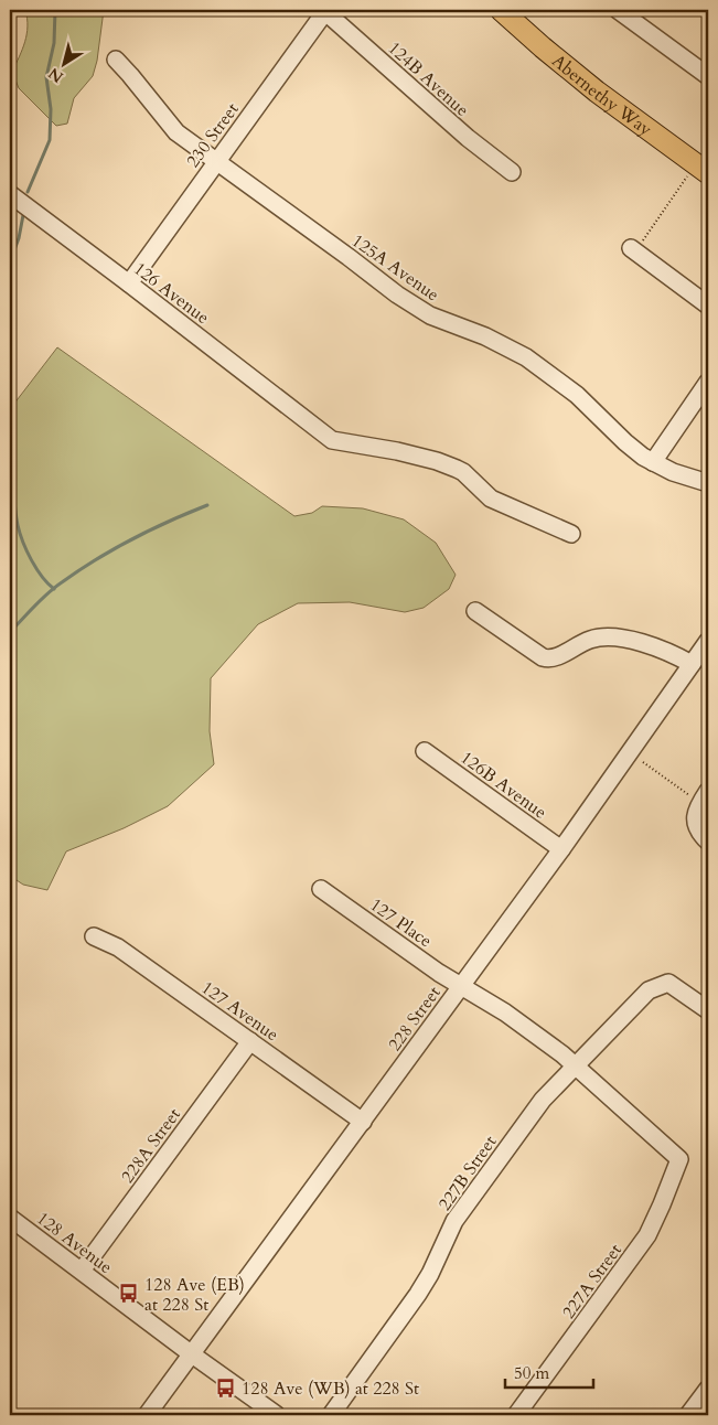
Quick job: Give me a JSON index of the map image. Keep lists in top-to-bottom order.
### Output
{
  "streets": {
    "main road": ["Abernethy Way"],
    "street": [
      "124B Avenue",
      "230 Street",
      "125A Avenue",
      "126 Avenue",
      "126B Avenue",
      "127 Place",
      "127 Avenue",
      "228 Street",
      "228A Street",
      "227B Street",
      "128 Avenue",
      "227A Street"
    ]
  },
  "crossings": [
    ["124B Avenue", "230 Street"],
    ["230 Street", "125A Avenue"],
    ["230 Street", "126 Avenue"],
    ["126B Avenue", "228 Street"],
    ["127 Place", "228 Street"],
    ["127 Avenue", "228 Street"],
    ["127 Avenue", "228A Street"],
    ["228 Street", "128 Avenue"],
    ["228A Street", "128 Avenue"],
    ["227B Street", "227A Street"]
  ],
  "places": {
    "bus stop": ["128 Ave (EB) at 228 St", "128 Ave (WB) at 228 St"]
  },
  "scale_bar": "50 m",
  "north": "bottom left"
}
